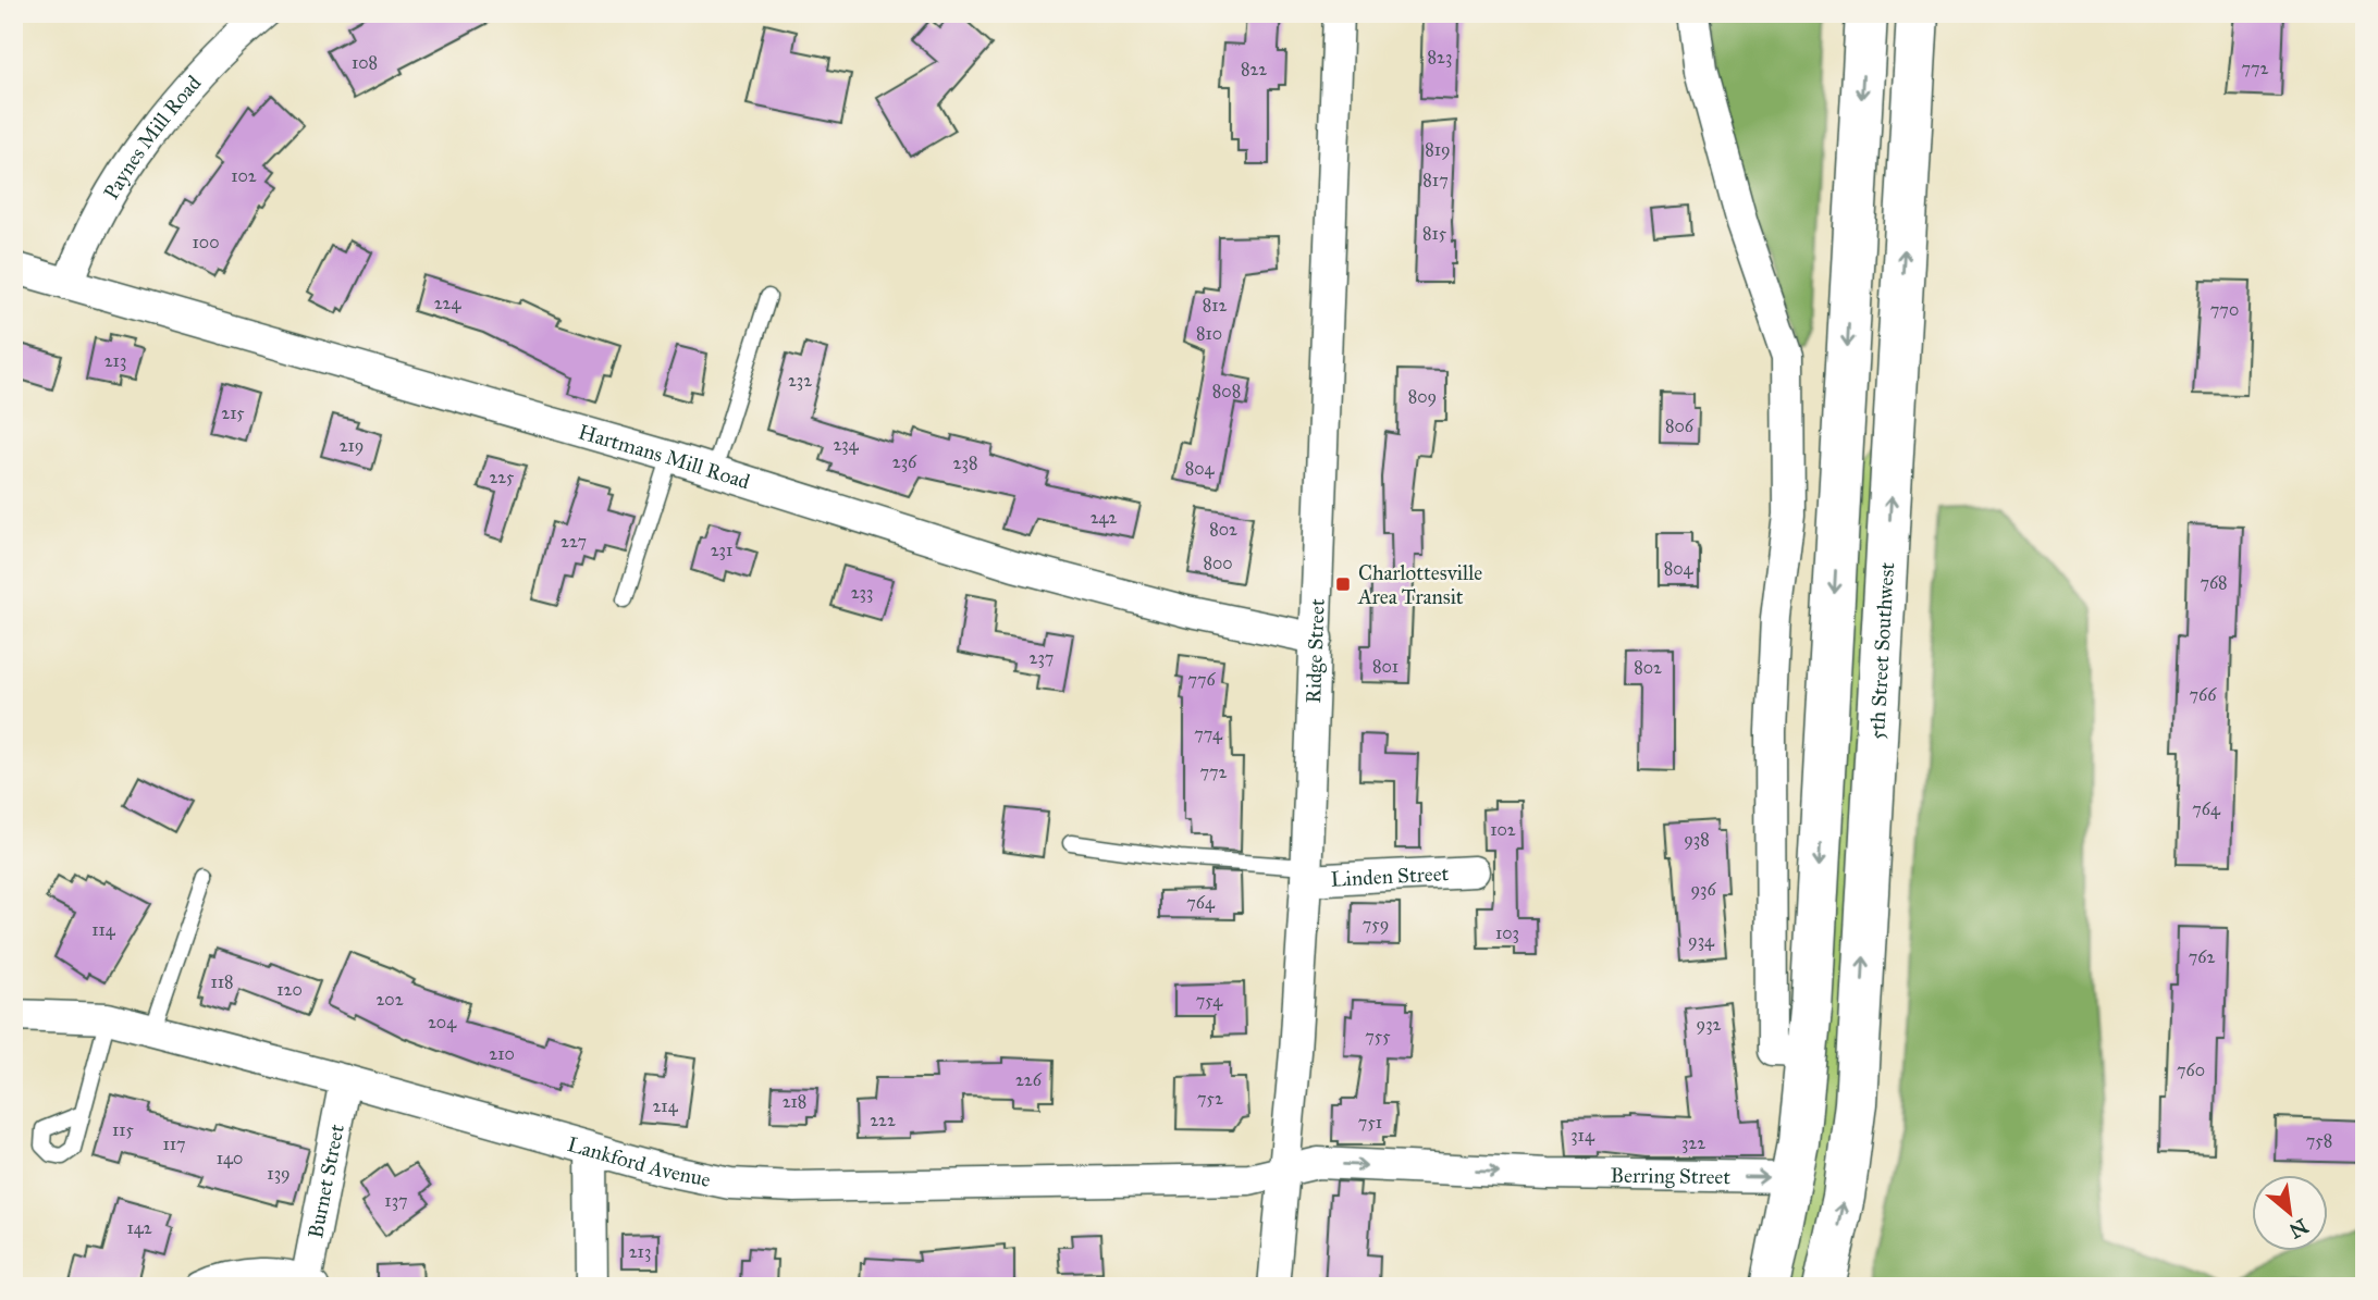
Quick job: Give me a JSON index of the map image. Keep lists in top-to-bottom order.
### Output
{
  "streets": {
    "main road": ["5th Street Southwest"],
    "street": [
      "Paynes Mill Road",
      "Hartmans Mill Road",
      "Ridge Street",
      "Linden Street",
      "Lankford Avenue",
      "Berring Street",
      "Burnet Street"
    ]
  },
  "crossings": [
    ["Paynes Mill Road", "Hartmans Mill Road"],
    ["Hartmans Mill Road", "Ridge Street"],
    ["Ridge Street", "Linden Street"],
    ["Ridge Street", "Lankford Avenue"],
    ["Ridge Street", "Berring Street"],
    ["Lankford Avenue", "Berring Street"],
    ["Lankford Avenue", "Burnet Street"]
  ],
  "one_way": ["Berring Street"],
  "places": {
    "transit": ["Charlottesville Area Transit"]
  },
  "house_numbers": [
    "823",
    "108",
    "772",
    "822",
    "819",
    "102",
    "817",
    "815",
    "100",
    "224",
    "812",
    "770",
    "810",
    "213",
    "232",
    "808",
    "809",
    "215",
    "806",
    "234",
    "219",
    "236",
    "238",
    "804",
    "225",
    "242",
    "802",
    "227",
    "231",
    "800",
    "804",
    "768",
    "233",
    "237",
    "801",
    "802",
    "776",
    "766",
    "774",
    "772",
    "764",
    "102",
    "938",
    "936",
    "764",
    "759",
    "114",
    "103",
    "934",
    "762",
    "118",
    "120",
    "202",
    "754",
    "204",
    "932",
    "755",
    "210",
    "760",
    "226",
    "752",
    "218",
    "214",
    "222",
    "751",
    "115",
    "314",
    "758",
    "322",
    "117",
    "140",
    "139",
    "137",
    "142",
    "213"
  ],
  "north": "bottom right"
}
